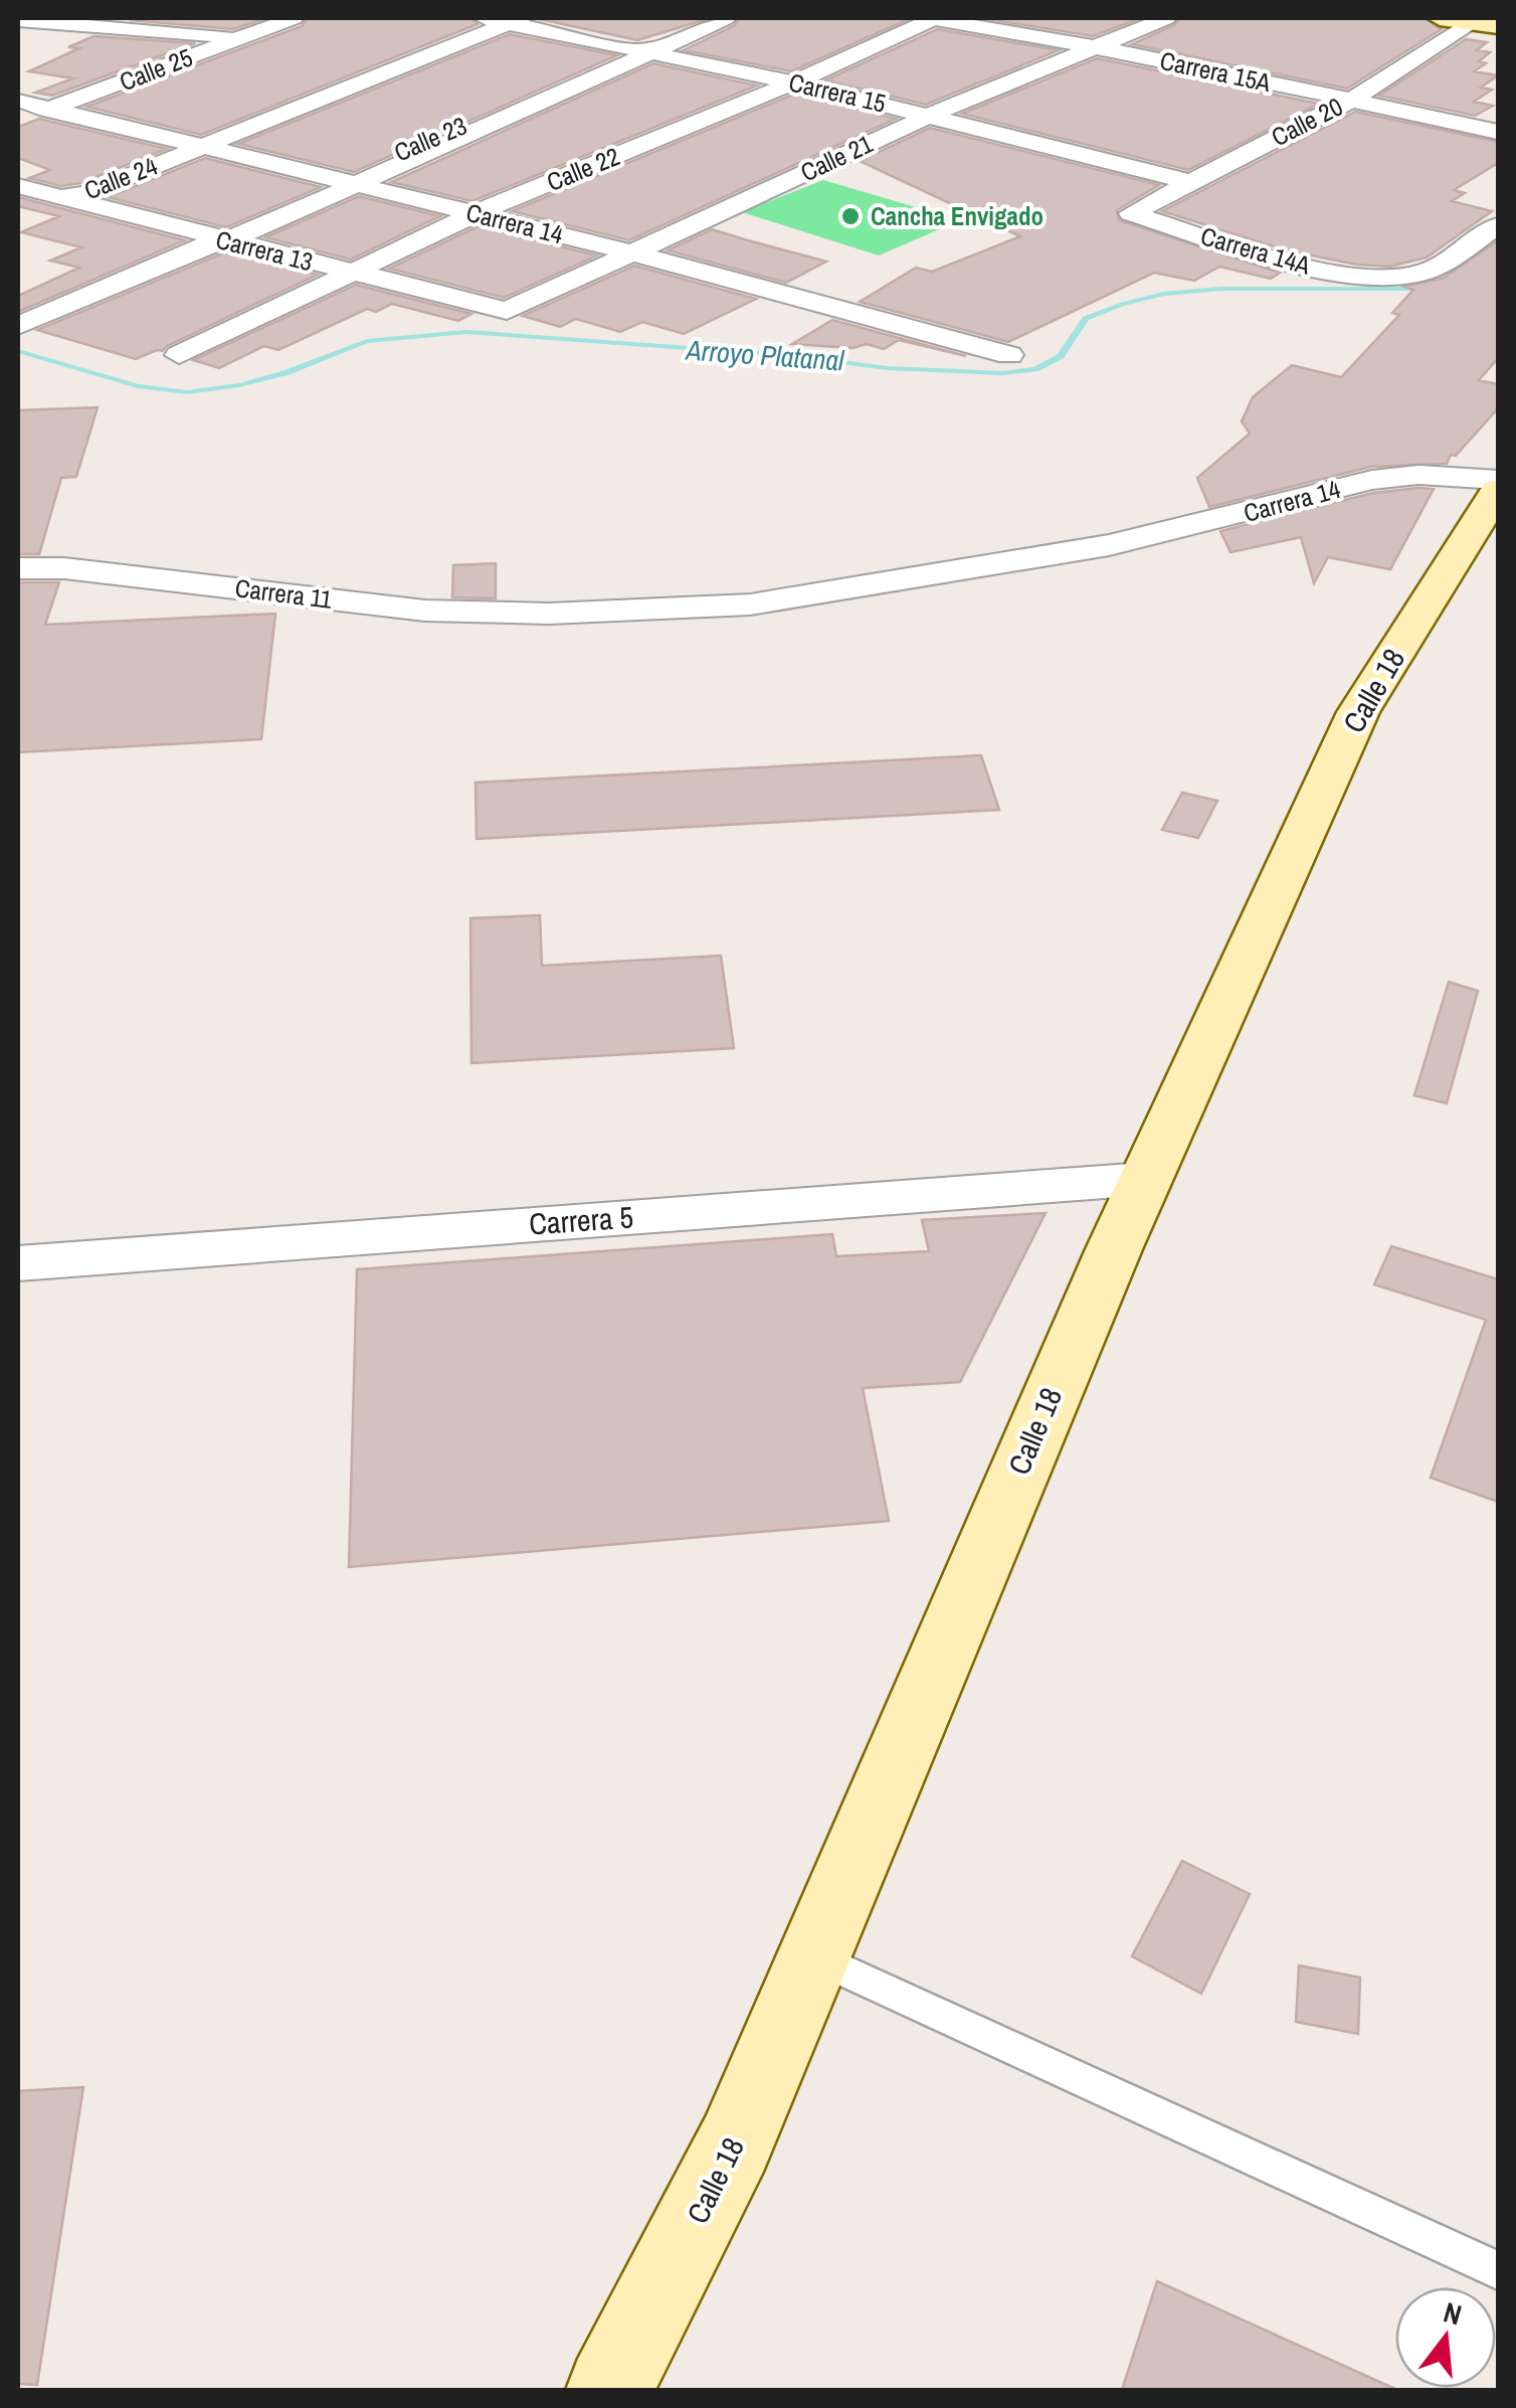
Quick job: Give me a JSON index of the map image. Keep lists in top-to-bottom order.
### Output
{
  "streets": {
    "main road": ["Calle 18"],
    "street": [
      "Calle 25",
      "Carrera 15A",
      "Carrera 15",
      "Calle 20",
      "Calle 23",
      "Calle 21",
      "Calle 22",
      "Calle 24",
      "Carrera 14",
      "Carrera 13",
      "Carrera 14A",
      "Carrera 11",
      "Carrera 5"
    ]
  },
  "crossings": [
    ["Calle 25", "Carrera 14"],
    ["Carrera 15A", "Calle 20"],
    ["Carrera 15A", "Calle 21"],
    ["Carrera 15A", "Calle 22"],
    ["Carrera 15", "Calle 20"],
    ["Carrera 15", "Calle 23"],
    ["Carrera 15", "Calle 21"],
    ["Carrera 15", "Calle 22"],
    ["Carrera 15", "Calle 24"],
    ["Calle 20", "Carrera 14A"],
    ["Calle 23", "Carrera 14"],
    ["Calle 23", "Carrera 13"],
    ["Calle 21", "Carrera 14"],
    ["Calle 21", "Carrera 13"],
    ["Calle 22", "Carrera 14"],
    ["Calle 22", "Carrera 13"],
    ["Calle 24", "Carrera 14"],
    ["Calle 24", "Carrera 13"],
    ["Carrera 14", "Carrera 11"],
    ["Calle 18", "Carrera 5"]
  ],
  "water": ["Arroyo Platanal"],
  "places": ["Cancha Envigado"],
  "north": "top"
}
